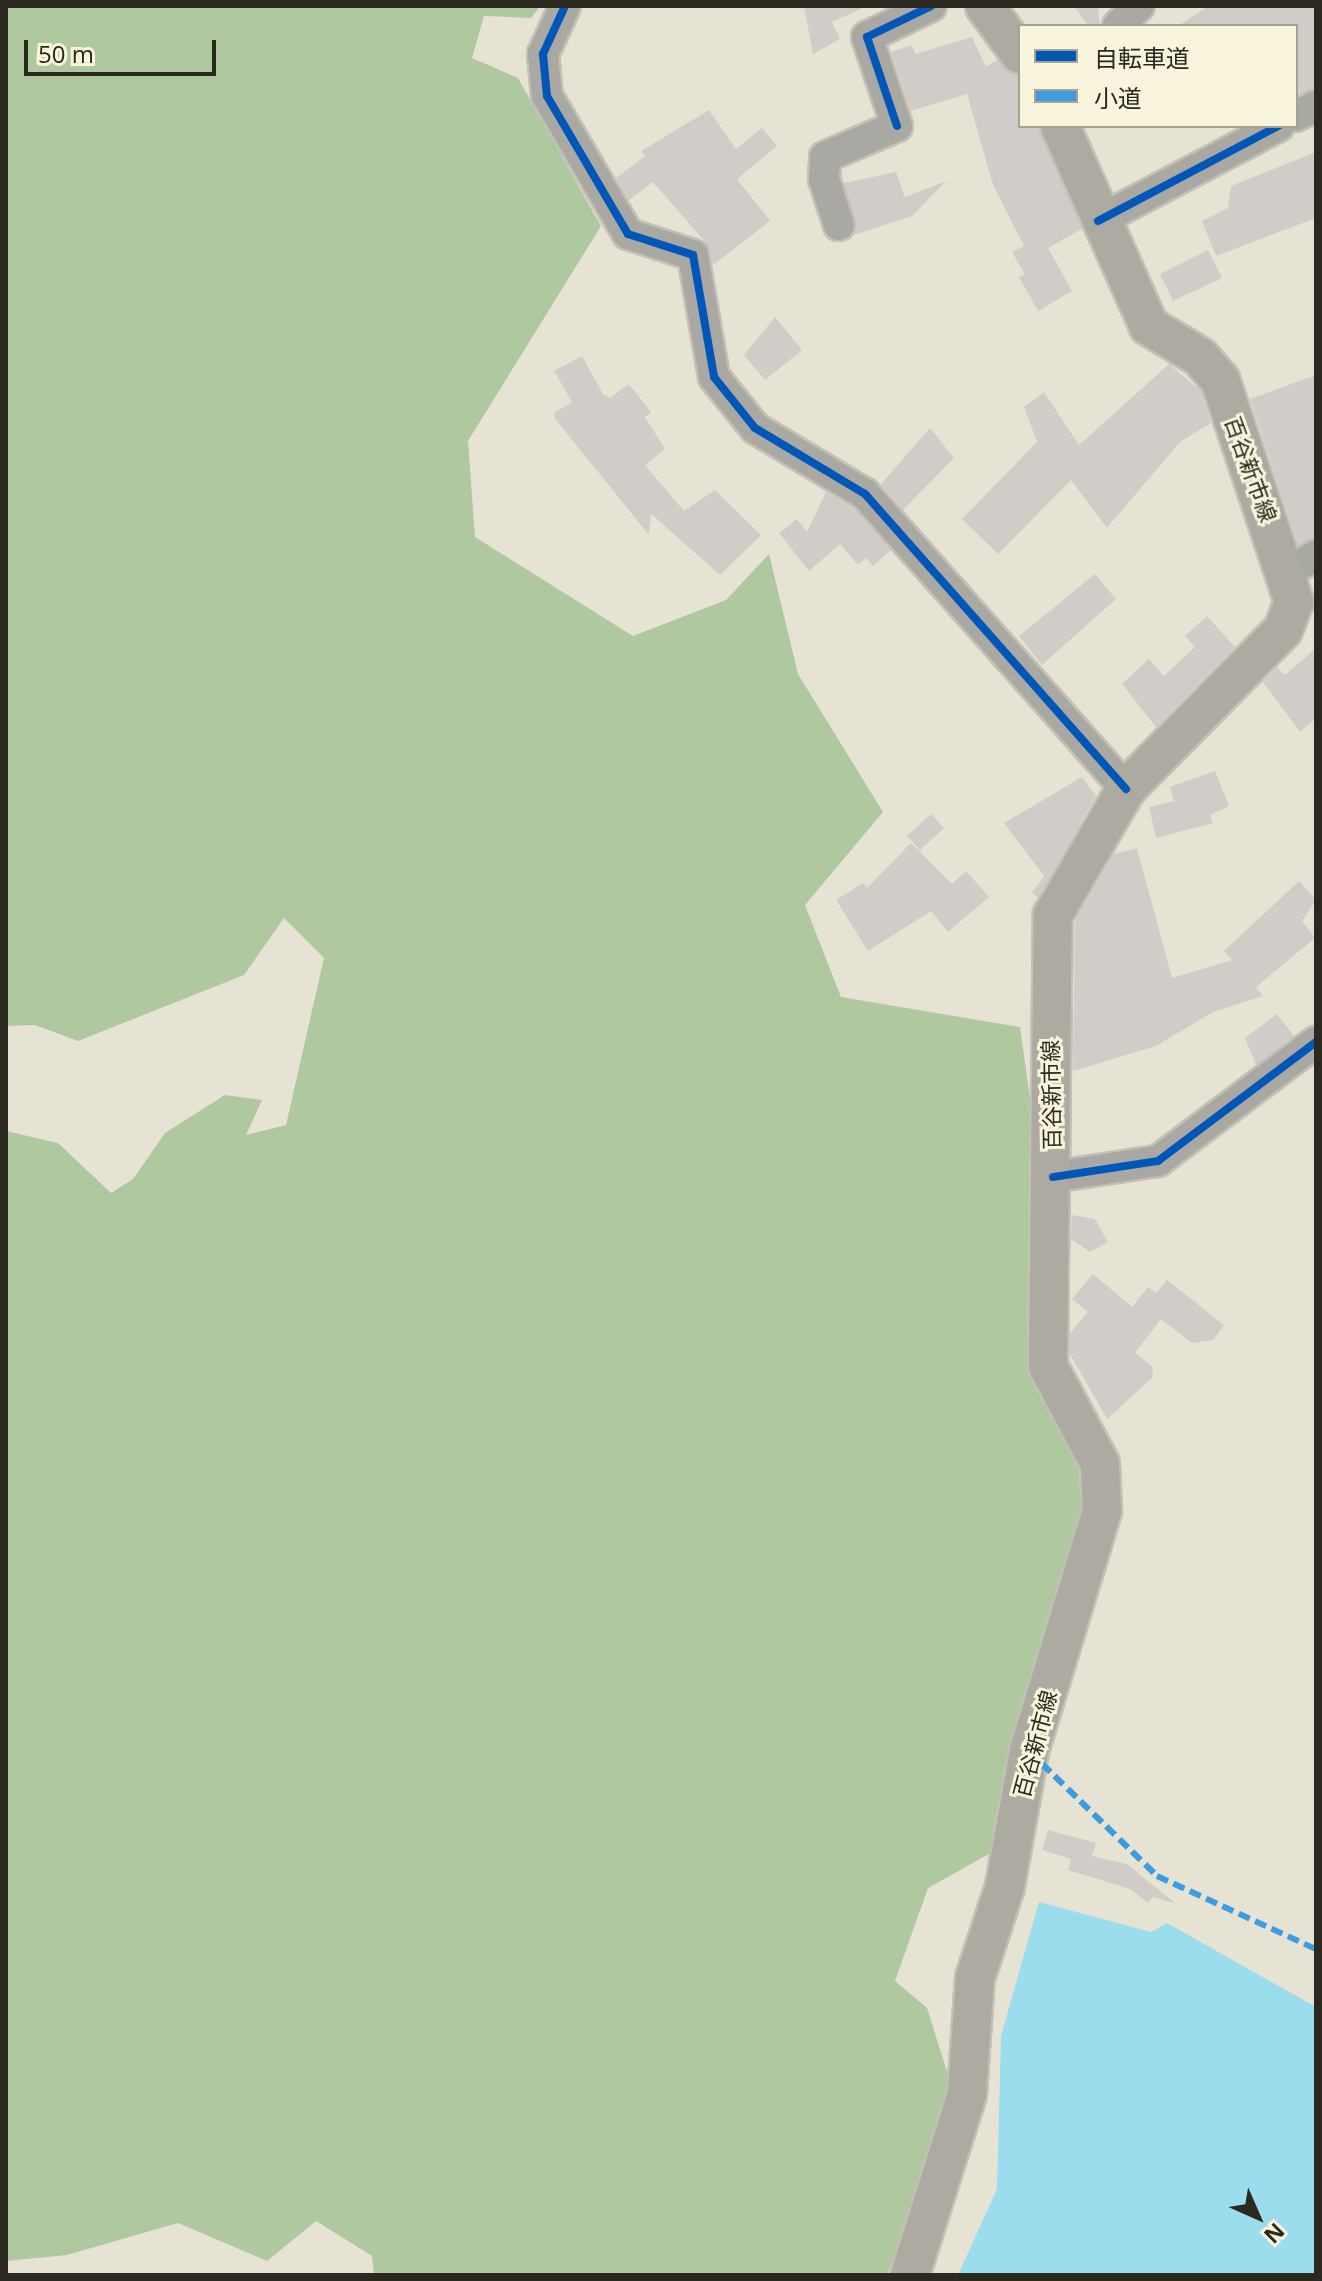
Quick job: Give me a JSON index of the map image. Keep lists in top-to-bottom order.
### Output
{
  "streets": {
    "main road": ["百谷新市線"]
  },
  "legend": ["自転車道", "小道"],
  "scale_bar": "50 m",
  "north": "bottom right"
}
